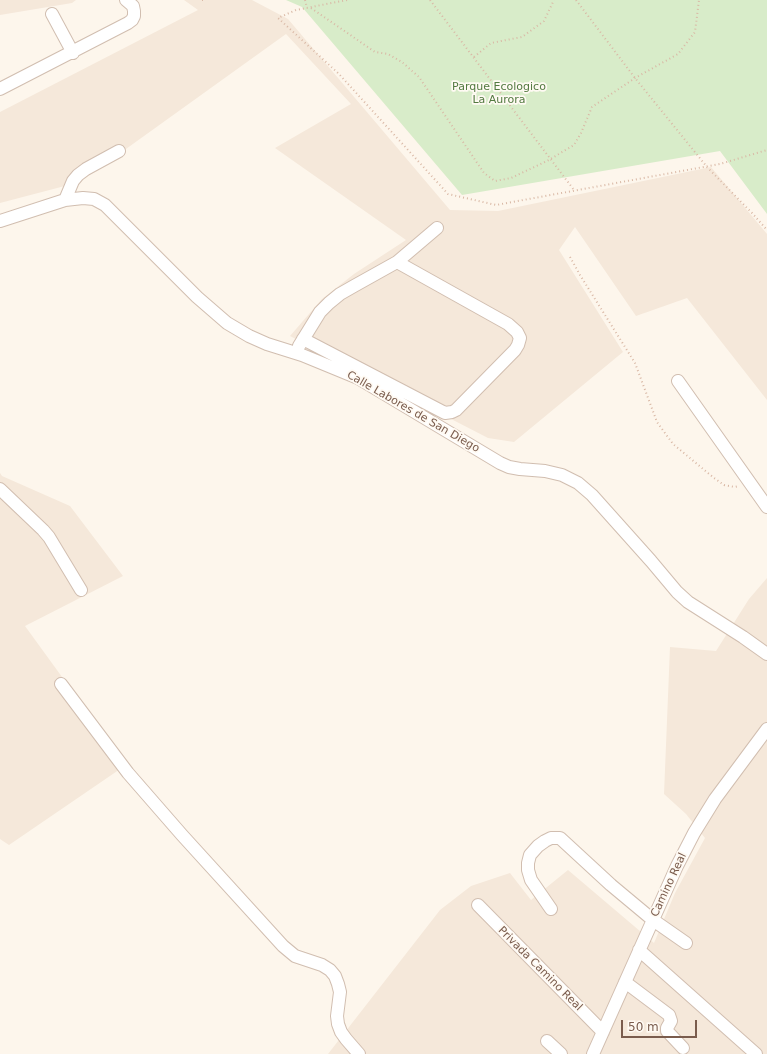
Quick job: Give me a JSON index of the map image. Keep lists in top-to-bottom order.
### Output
{
  "streets": {
    "street": ["Calle Labores de San Diego", "Camino Real", "Privada Camino Real"]
  },
  "crossings": [
    ["Camino Real", "Privada Camino Real"]
  ],
  "parks": ["Parque Ecologico La Aurora"],
  "scale_bar": "50 m"
}
